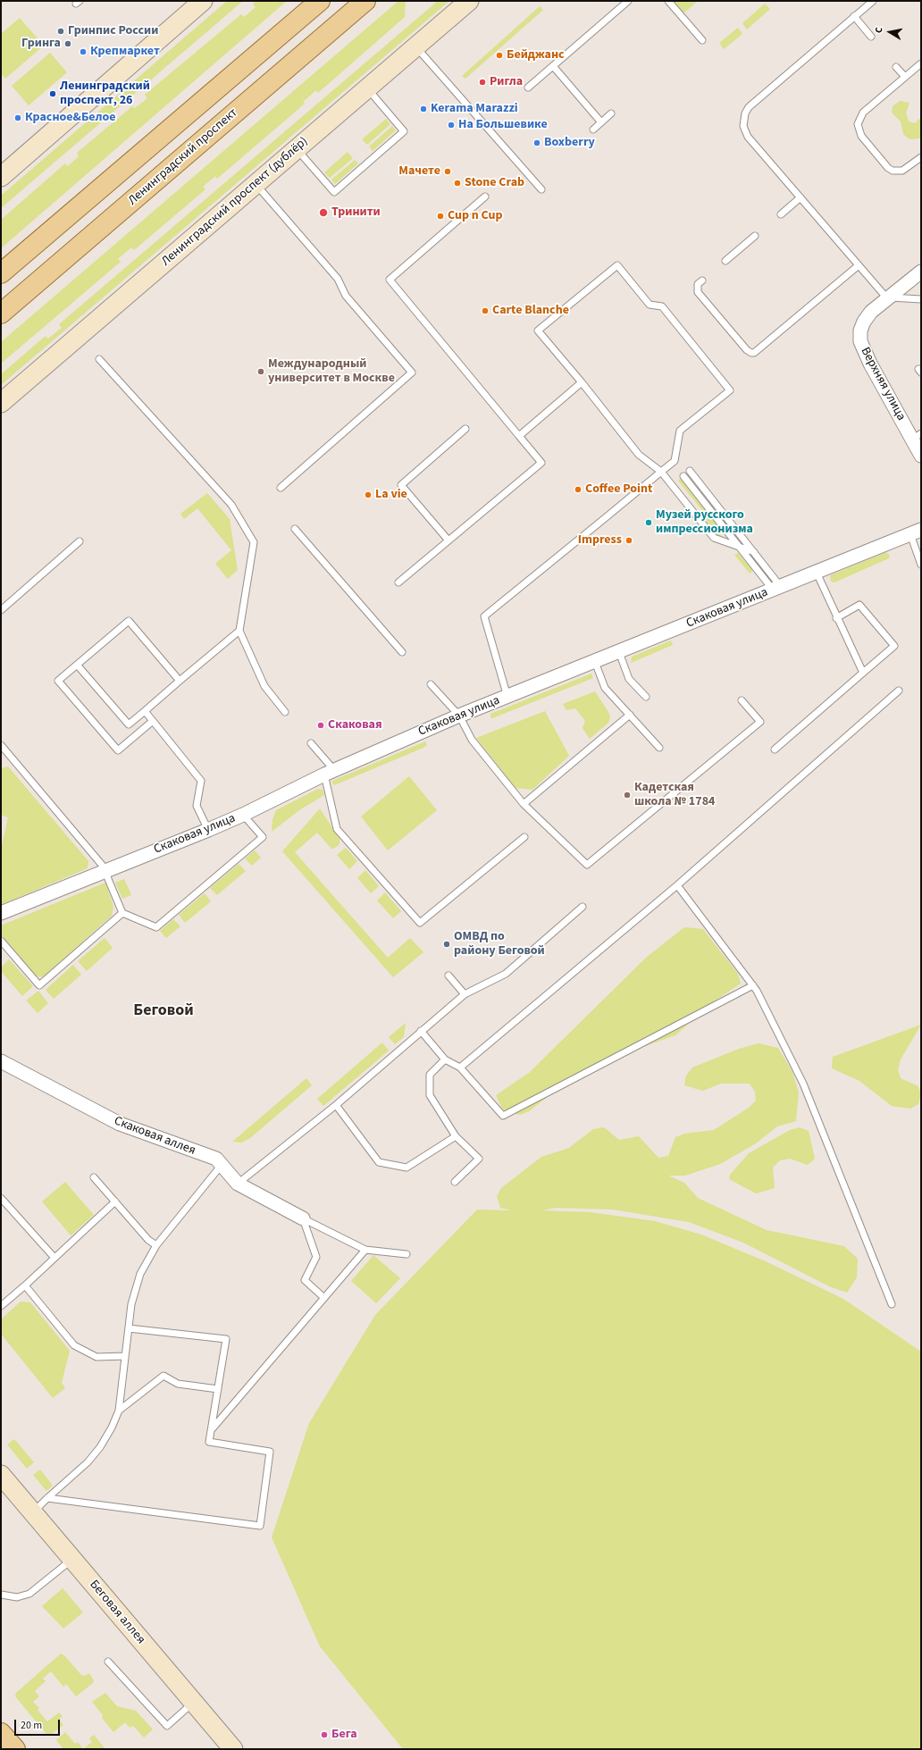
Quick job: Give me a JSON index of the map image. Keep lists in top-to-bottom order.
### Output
{
  "streets": {
    "main road": ["Ленинградский проспект", "Ленинградский проспект (дублёр)", "Беговая аллея"],
    "street": ["Верхняя улица", "Скаковая улица", "Скаковая аллея"]
  },
  "districts": ["Беговой"],
  "places": [
    "Гринпис России",
    "Гринга",
    "Крепмаркет",
    "Бейджанс",
    "Ригла",
    "Ленинградский проспект, 26",
    "Kerama Marazzi",
    "Красное&Белое",
    "На Большевике",
    "Boxberry",
    "Мачете",
    "Stone Crab",
    "Тринити",
    "Cup n Cup",
    "Carte Blanche",
    "Международный университет в Москве",
    "Coffee Point",
    "La vie",
    "Музей русского импрессионизма",
    "Impress",
    "Скаковая",
    "Кадетская школа № 1784",
    "ОМВД по району Беговой",
    "Бега"
  ],
  "scale_bar": "20 m",
  "north": "left"
}
